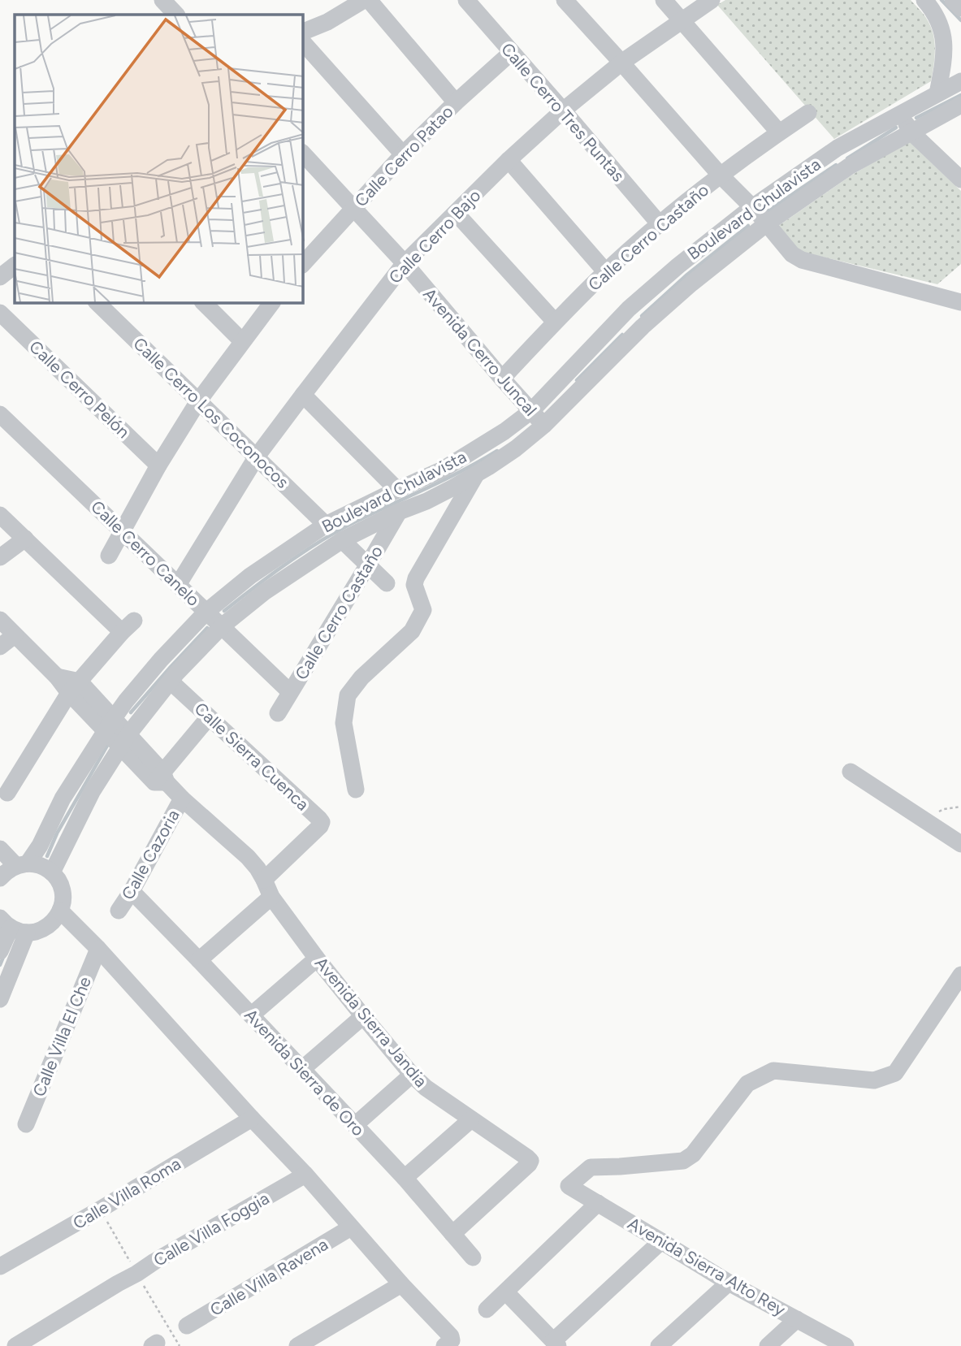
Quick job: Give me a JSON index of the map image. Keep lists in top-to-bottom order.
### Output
{
  "streets": {
    "street": [
      "Calle Cerro Tres Puntas",
      "Calle Cerro Patao",
      "Boulevard Chulavista",
      "Calle Cerro Bajo",
      "Calle Cerro Castaño",
      "Avenida Cerro Juncal",
      "Calle Cerro Pelón",
      "Calle Cerro Los Coconocos",
      "Calle Cerro Canelo",
      "Calle Sierra Cuenca",
      "Calle Cazoria",
      "Avenida Sierra Jandia",
      "Calle Villa El Che",
      "Avenida Sierra de Oro",
      "Calle Villa Roma",
      "Calle Villa Foggia",
      "Avenida Sierra Alto Rey",
      "Calle Villa Ravena"
    ]
  },
  "crossings": [
    ["Calle Cerro Tres Puntas", "Calle Cerro Patao"],
    ["Calle Cerro Tres Puntas", "Calle Cerro Bajo"],
    ["Calle Cerro Tres Puntas", "Calle Cerro Castaño"],
    ["Calle Cerro Patao", "Avenida Cerro Juncal"],
    ["Boulevard Chulavista", "Calle Cerro Castaño"],
    ["Boulevard Chulavista", "Avenida Cerro Juncal"],
    ["Boulevard Chulavista", "Calle Cerro Los Coconocos"],
    ["Boulevard Chulavista", "Calle Cerro Canelo"],
    ["Boulevard Chulavista", "Calle Sierra Cuenca"],
    ["Boulevard Chulavista", "Avenida Sierra Jandia"],
    ["Calle Cerro Bajo", "Avenida Cerro Juncal"],
    ["Calle Cerro Bajo", "Calle Cerro Los Coconocos"],
    ["Calle Cerro Bajo", "Calle Cerro Canelo"],
    ["Calle Cerro Castaño", "Avenida Cerro Juncal"],
    ["Calle Cerro Castaño", "Calle Cerro Canelo"],
    ["Calle Sierra Cuenca", "Avenida Sierra Jandia"],
    ["Calle Cazoria", "Avenida Sierra Jandia"],
    ["Calle Cazoria", "Avenida Sierra de Oro"],
    ["Avenida Sierra Jandia", "Avenida Sierra de Oro"]
  ]
}
